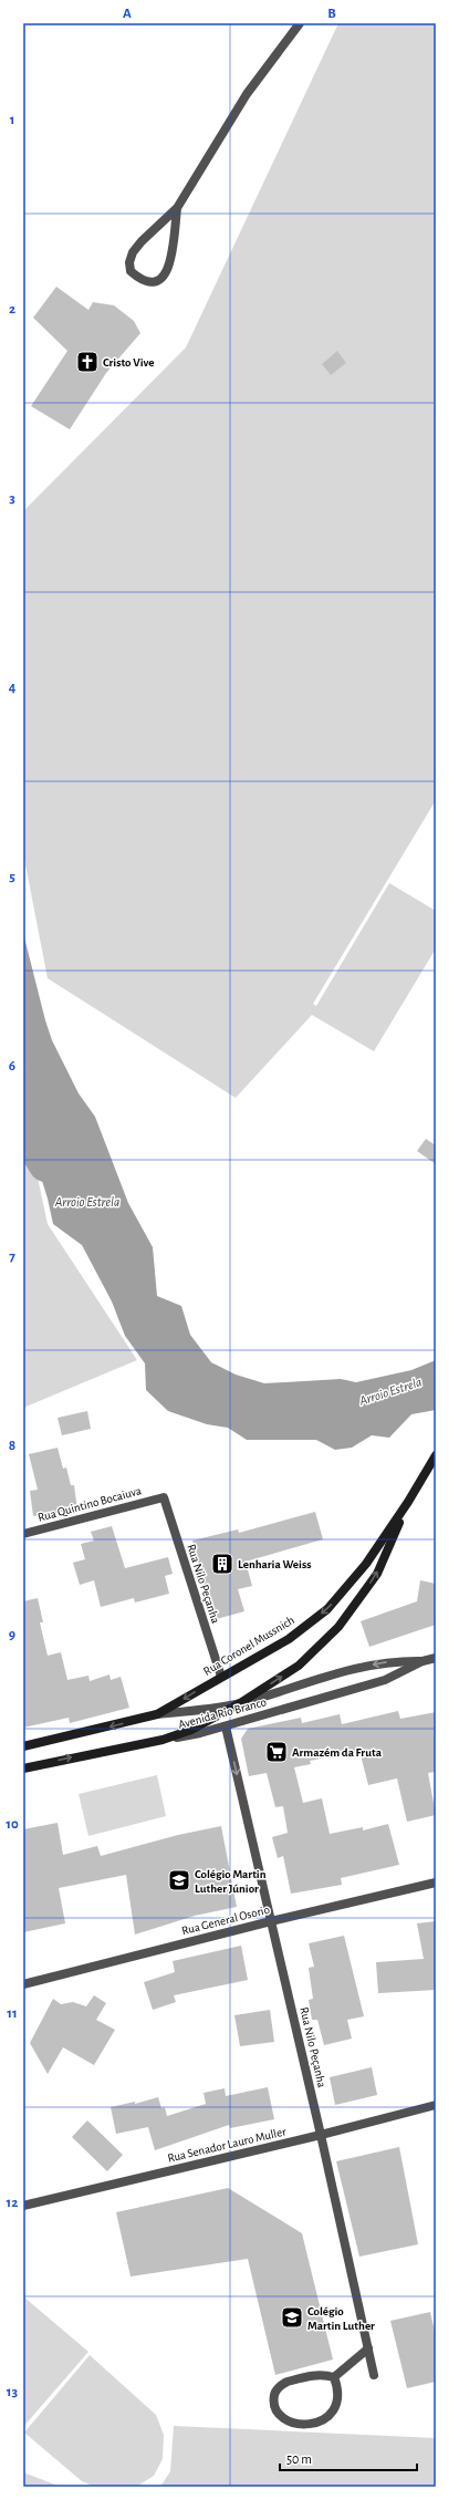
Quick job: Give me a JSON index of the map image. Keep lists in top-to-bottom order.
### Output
{
  "streets": {
    "main road": ["Rua Coronel Mussnich", "Avenida Rio Branco"],
    "street": [
      "Rua Quintino Bocaiuva",
      "Rua Nilo Peçanha",
      "Rua General Osorio",
      "Rua Senador Lauro Muller"
    ]
  },
  "crossings": [
    ["Rua Quintino Bocaiuva", "Rua Nilo Peçanha"],
    ["Rua Nilo Peçanha", "Rua Coronel Mussnich"],
    ["Rua Nilo Peçanha", "Avenida Rio Branco"],
    ["Rua Nilo Peçanha", "Rua General Osorio"],
    ["Rua Nilo Peçanha", "Rua Senador Lauro Muller"],
    ["Rua Coronel Mussnich", "Avenida Rio Branco"]
  ],
  "water": ["Arroio Estrela"],
  "places": {
    "church": ["Cristo Vive"],
    "building": ["Lenharia Weiss"],
    "supermarket": ["Armazém da Fruta"],
    "school or university": ["Colégio Martin Luther Júnior", "Colégio Martin Luther"]
  },
  "scale_bar": "50 m",
  "grid": {
    "columns": ["A", "B"],
    "rows": [
      "1",
      "2",
      "3",
      "4",
      "5",
      "6",
      "7",
      "8",
      "9",
      "10",
      "11",
      "12",
      "13"
    ]
  }
}
